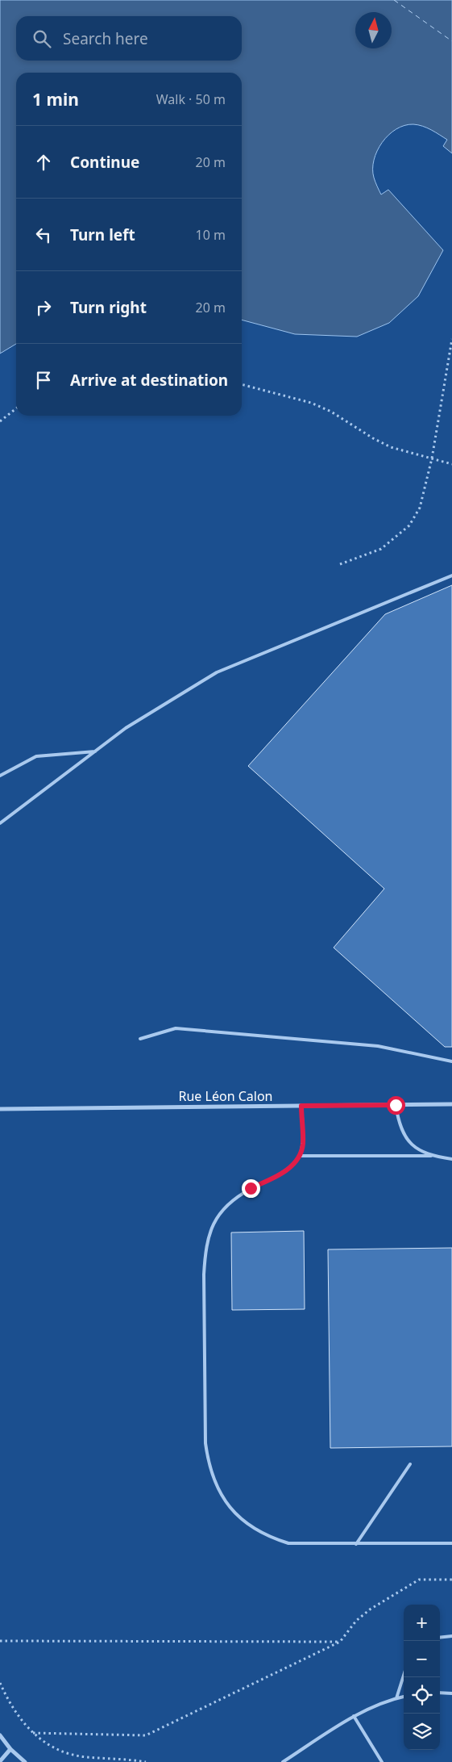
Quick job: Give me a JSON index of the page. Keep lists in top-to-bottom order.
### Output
{
  "streets": {
    "street": ["Rue Léon Calon"]
  },
  "north": "top",
  "page": {
    "search": "Search here",
    "heading": ["1 min", "Walk · 50 m"],
    "list": [
      ["Continue", "20 m"],
      ["Turn left", "10 m"],
      ["Turn right", "20 m"],
      "Arrive at destination"
    ],
    "map_buttons": ["+", "−"]
  }
}
